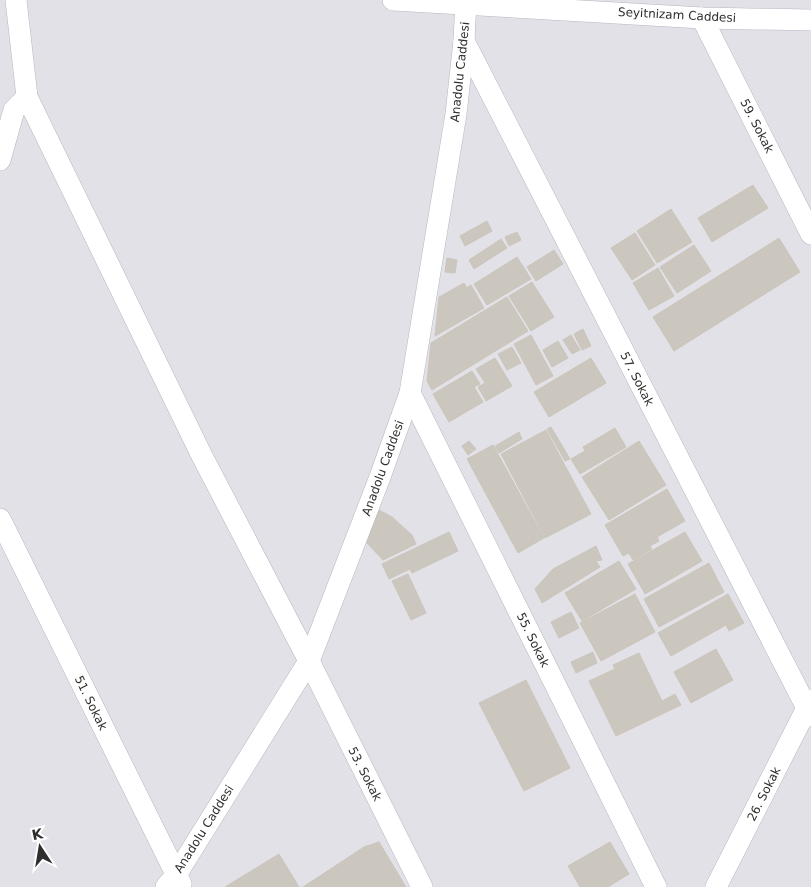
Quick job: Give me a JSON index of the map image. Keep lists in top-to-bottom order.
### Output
{
  "streets": {
    "street": [
      "Seyitnizam Caddesi",
      "Anadolu Caddesi",
      "59. Sokak",
      "57. Sokak",
      "55. Sokak",
      "51. Sokak",
      "53. Sokak",
      "26. Sokak"
    ]
  },
  "crossings": [
    ["Seyitnizam Caddesi", "Anadolu Caddesi"],
    ["Seyitnizam Caddesi", "59. Sokak"],
    ["Anadolu Caddesi", "57. Sokak"],
    ["Anadolu Caddesi", "55. Sokak"],
    ["Anadolu Caddesi", "51. Sokak"],
    ["Anadolu Caddesi", "53. Sokak"],
    ["57. Sokak", "26. Sokak"]
  ],
  "north": "top"
}
